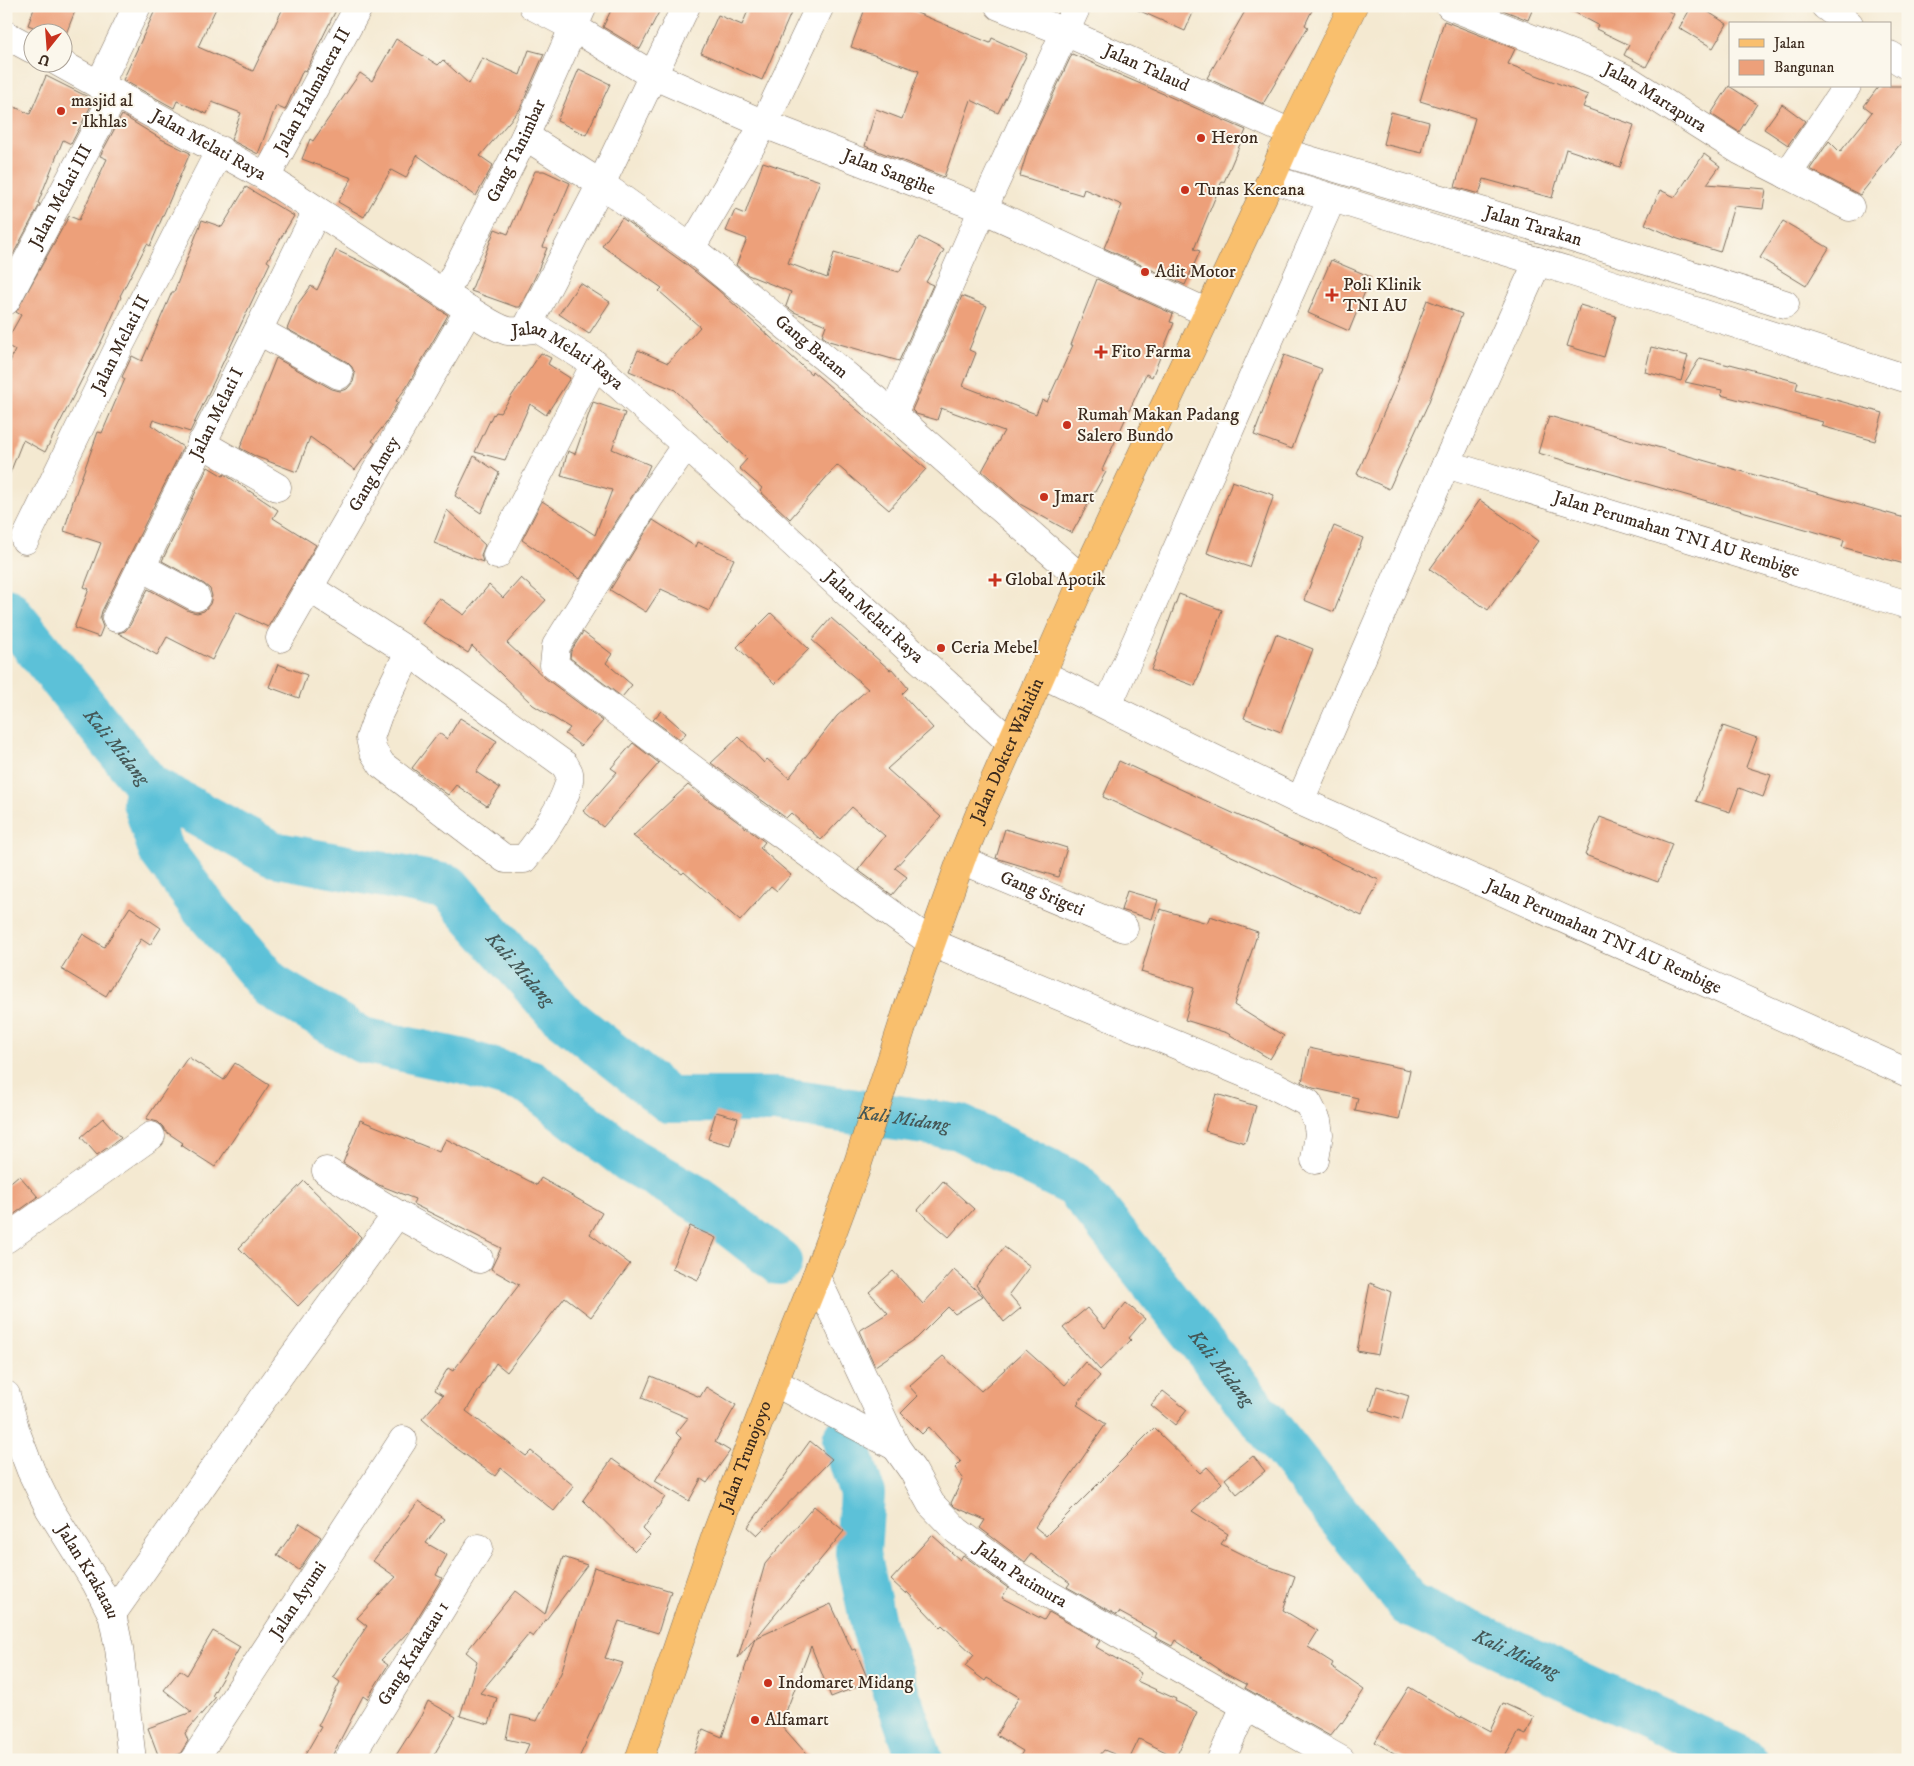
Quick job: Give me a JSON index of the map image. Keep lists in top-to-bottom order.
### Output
{
  "streets": {
    "main road": ["Jalan Dokter Wahidin", "Jalan Trunojoyo"],
    "street": [
      "Jalan Talaud",
      "Jalan Halmahera II",
      "Jalan Martapura",
      "Jalan Melati Raya",
      "Gang Tanimbar",
      "Jalan Sangihe",
      "Jalan Melati III",
      "Jalan Tarakan",
      "Jalan Melati II",
      "Gang Batam",
      "Jalan Melati I",
      "Gang Amey",
      "Jalan Perumahan TNI AU Rembige",
      "Gang Srigeti",
      "Jalan Krakatau",
      "Jalan Patimura",
      "Jalan Ayumi",
      "Gang Krakatau 1"
    ]
  },
  "crossings": [
    ["Jalan Talaud", "Jalan Tarakan"],
    ["Jalan Talaud", "Jalan Dokter Wahidin"],
    ["Jalan Halmahera II", "Jalan Melati Raya"],
    ["Jalan Melati Raya", "Gang Tanimbar"],
    ["Jalan Melati Raya", "Jalan Melati III"],
    ["Jalan Melati Raya", "Jalan Melati II"],
    ["Jalan Melati Raya", "Jalan Melati I"],
    ["Jalan Melati Raya", "Gang Amey"],
    ["Jalan Melati Raya", "Jalan Dokter Wahidin"],
    ["Gang Tanimbar", "Jalan Sangihe"],
    ["Gang Tanimbar", "Gang Batam"],
    ["Jalan Sangihe", "Jalan Dokter Wahidin"],
    ["Jalan Tarakan", "Jalan Dokter Wahidin"],
    ["Gang Batam", "Jalan Dokter Wahidin"],
    ["Jalan Perumahan TNI AU Rembige", "Jalan Dokter Wahidin"],
    ["Jalan Dokter Wahidin", "Gang Srigeti"],
    ["Jalan Dokter Wahidin", "Jalan Trunojoyo"],
    ["Jalan Trunojoyo", "Jalan Patimura"]
  ],
  "water": ["Kali Midang"],
  "places": {
    "other": [
      "masjid al - Ikhlas",
      "Heron",
      "Tunas Kencana",
      "Adit Motor",
      "Rumah Makan Padang Salero Bundo",
      "Jmart",
      "Ceria Mebel",
      "Indomaret Midang",
      "Alfamart"
    ],
    "health": ["Poli Klinik TNI AU", "Fito Farma", "Global Apotik"]
  },
  "legend": ["Jalan", "Bangunan"],
  "north": "bottom"
}
